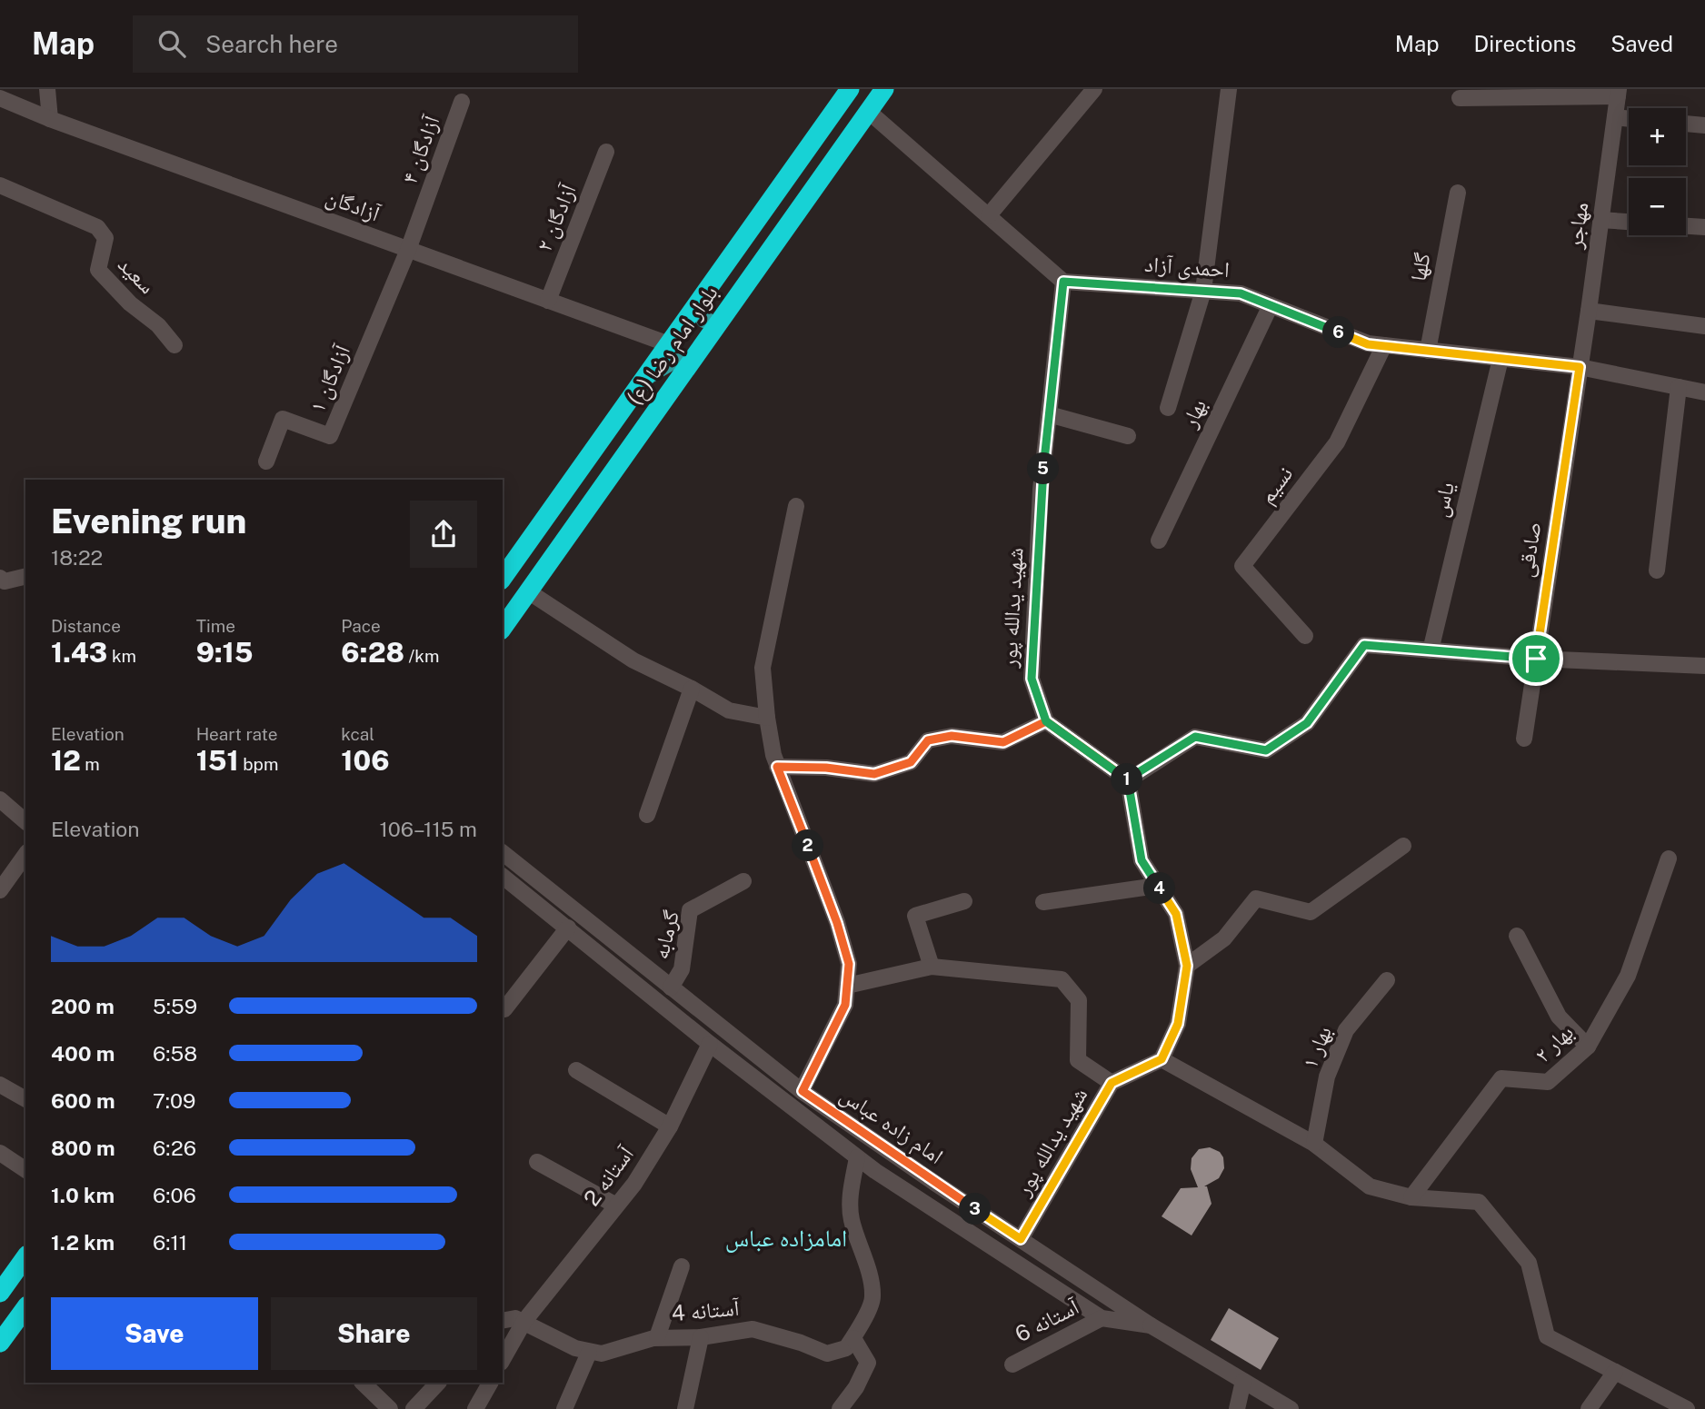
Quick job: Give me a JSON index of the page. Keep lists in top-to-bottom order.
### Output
{
  "streets": {
    "highway": ["بلوار امام رضا (ع)"],
    "street": [
      "آزادگان ۴",
      "آزادگان",
      "آزادگان ۲",
      "مهاجر",
      "احمدی آزاد",
      "گلها",
      "سعید",
      "آزادگان ۱",
      "بهار",
      "نسیم",
      "یاس",
      "صادقی",
      "شهید یدالله پور",
      "گرمابه",
      "بهار ۲",
      "بهار ۱",
      "امام زاده عباس",
      "آستانه 2",
      "آستانه 4",
      "آستانه 6"
    ]
  },
  "crossings": [
    ["آزادگان ۴", "آزادگان"],
    ["آزادگان ۴", "آزادگان ۱"],
    ["آزادگان", "آزادگان ۲"],
    ["آزادگان", "بلوار امام رضا (ع)"],
    ["آزادگان", "آزادگان ۱"],
    ["مهاجر", "احمدی آزاد"],
    ["مهاجر", "صادقی"],
    ["احمدی آزاد", "گلها"],
    ["احمدی آزاد", "بهار"],
    ["احمدی آزاد", "نسیم"],
    ["احمدی آزاد", "یاس"],
    ["احمدی آزاد", "صادقی"],
    ["احمدی آزاد", "شهید یدالله پور"],
    ["شهید یدالله پور", "امام زاده عباس"],
    ["گرمابه", "امام زاده عباس"],
    ["امام زاده عباس", "آستانه 2"],
    ["امام زاده عباس", "آستانه 6"]
  ],
  "districts": ["امامزاده عباس"],
  "page": {
    "header": "Map",
    "search": "Search here",
    "nav": ["Map", "Directions", "Saved"],
    "map_buttons": ["+", "−"],
    "pins": [
      "6",
      "5",
      "1",
      "2",
      "4",
      "3"
    ],
    "heading": ["Evening run", "18:22"],
    "stats": [
      ["Distance", "1.43 km"],
      ["Time", "9:15"],
      ["Pace", "6:28 /km"],
      ["Elevation", "12 m"],
      ["Heart rate", "151 bpm"],
      ["kcal", "106"]
    ],
    "chart": ["Elevation", "106–115 m"],
    "list": [
      {
        "name": "200 m",
        "note": "5:59"
      },
      {
        "name": "400 m",
        "note": "6:58"
      },
      {
        "name": "600 m",
        "note": "7:09"
      },
      {
        "name": "800 m",
        "note": "6:26"
      },
      {
        "name": "1.0 km",
        "note": "6:06"
      },
      {
        "name": "1.2 km",
        "note": "6:11"
      }
    ],
    "buttons": ["Save", "Share"]
  }
}
